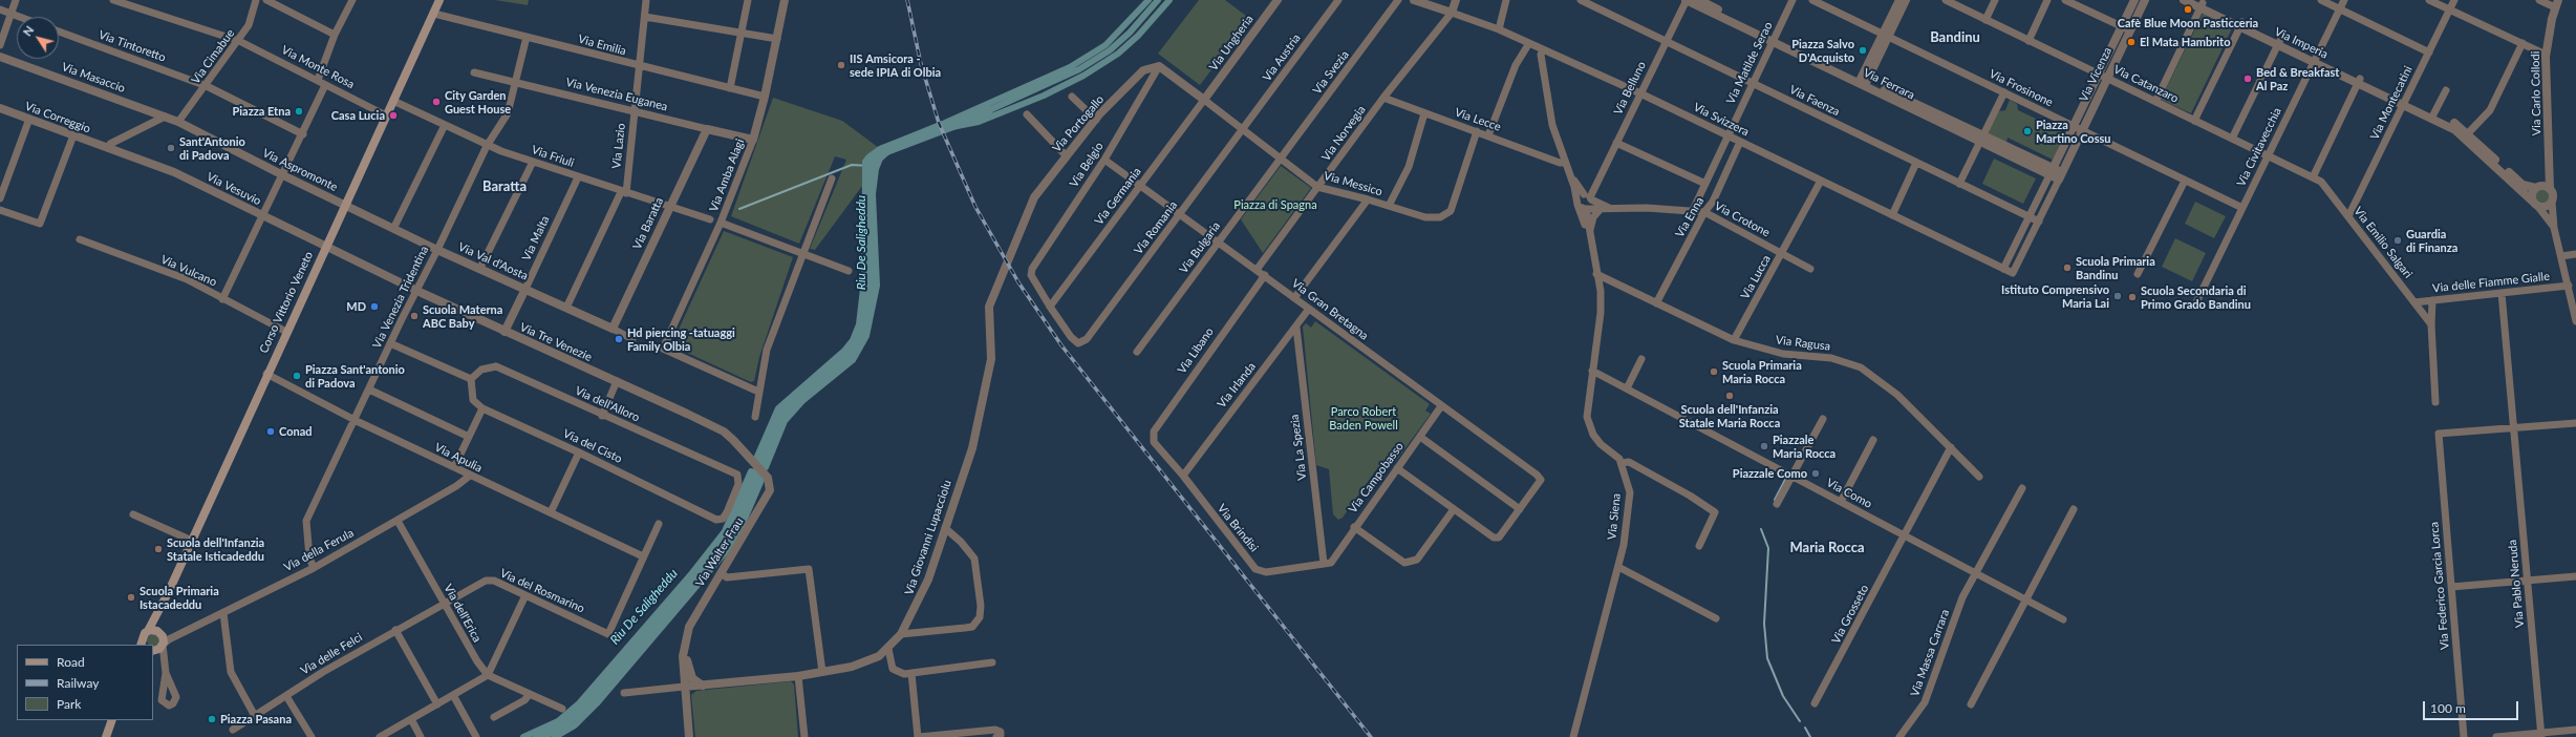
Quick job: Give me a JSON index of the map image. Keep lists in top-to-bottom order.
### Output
{
  "streets": {
    "main road": ["Corso Vittorio Veneto"],
    "street": [
      "Via Ungheria",
      "Via Imperia",
      "Via Emilia",
      "Via Tintoretto",
      "Via Cimabue",
      "Via Austria",
      "Via Matilde Serao",
      "Via Monte Rosa",
      "Via Svezia",
      "Via Vicenza",
      "Via Masaccio",
      "Via Ferrara",
      "Via Catanzaro",
      "Via Belluno",
      "Via Frosinone",
      "Via Carlo Collodi",
      "Via Venezia Euganea",
      "Via Faenza",
      "Via Montecatini",
      "Via Correggio",
      "Via Lecce",
      "Via Svizzera",
      "Via Portogallo",
      "Via Norvegia",
      "Via Lazio",
      "Via Civitavecchia",
      "Via Friuli",
      "Via Belgio",
      "Via Aspromonte",
      "Via Amba Alagi",
      "Via Messico",
      "Via Vesuvio",
      "Via Germania",
      "Via Enna",
      "Via Crotone",
      "Via Baratta",
      "Via Romania",
      "Via Malta",
      "Via Emilio Salgari",
      "Via Bulgaria",
      "Via Val d'Aosta",
      "Via Vulcano",
      "Via Lucca",
      "Via delle Fiamme Gialle",
      "Via Venezia Tridentina",
      "Via Gran Bretagna",
      "Via Tre Venezie",
      "Via Ragusa",
      "Via Libano",
      "Via Irlanda",
      "Via dell'Alloro",
      "Via del Cisto",
      "Via La Spezia",
      "Via Apulia",
      "Via Campobasso",
      "Via Como",
      "Via Siena",
      "Via Brindisi",
      "Via Giovanni Lupacciolu",
      "Via della Ferula",
      "Via Walter Frau",
      "Via Pablo Neruda",
      "Via Federico Garcia Lorca",
      "Via del Rosmarino",
      "Via dell'Erica",
      "Via Grosseto",
      "Via Massa Carrara",
      "Via delle Felci"
    ]
  },
  "crossings": [
    ["Via Ungheria", "Via Messico"],
    ["Via Ungheria", "Via Germania"],
    ["Via Imperia", "Via Carlo Collodi"],
    ["Via Imperia", "Via Montecatini"],
    ["Via Imperia", "Via Civitavecchia"],
    ["Via Emilia", "Via Lazio"],
    ["Via Emilia", "Via Amba Alagi"],
    ["Via Emilia", "Via Venezia Tridentina"],
    ["Via Emilia", "Corso Vittorio Veneto"],
    ["Via Tintoretto", "Via Cimabue"],
    ["Via Cimabue", "Via Monte Rosa"],
    ["Via Cimabue", "Via Masaccio"],
    ["Via Cimabue", "Via Aspromonte"],
    ["Via Austria", "Via Messico"],
    ["Via Austria", "Via Romania"],
    ["Via Matilde Serao", "Via Ferrara"],
    ["Via Matilde Serao", "Via Faenza"],
    ["Via Matilde Serao", "Via Svizzera"],
    ["Via Matilde Serao", "Via Enna"],
    ["Via Monte Rosa", "Corso Vittorio Veneto"],
    ["Via Svezia", "Via Messico"],
    ["Via Svezia", "Via Bulgaria"],
    ["Via Vicenza", "Via Ferrara"],
    ["Via Vicenza", "Via Catanzaro"],
    ["Via Vicenza", "Via Frosinone"],
    ["Via Vicenza", "Via Faenza"],
    ["Via Vicenza", "Via Svizzera"],
    ["Via Masaccio", "Via Aspromonte"],
    ["Via Ferrara", "Via Belluno"],
    ["Via Catanzaro", "Via Civitavecchia"],
    ["Via Catanzaro", "Via Emilio Salgari"],
    ["Via Belluno", "Via Faenza"],
    ["Via Belluno", "Via Svizzera"],
    ["Via Belluno", "Via Crotone"],
    ["Via Belluno", "Via Siena"],
    ["Via Frosinone", "Via Civitavecchia"],
    ["Via Venezia Euganea", "Via Lazio"],
    ["Via Venezia Euganea", "Via Amba Alagi"],
    ["Via Venezia Euganea", "Via Baratta"],
    ["Via Venezia Euganea", "Via Venezia Tridentina"],
    ["Via Montecatini", "Via Emilio Salgari"],
    ["Via Correggio", "Via Vesuvio"],
    ["Via Lecce", "Via Norvegia"],
    ["Via Lecce", "Via Messico"],
    ["Via Lecce", "Via Siena"],
    ["Via Svizzera", "Via Norvegia"],
    ["Via Svizzera", "Via Enna"],
    ["Via Svizzera", "Via Lucca"],
    ["Via Svizzera", "Via Siena"],
    ["Via Portogallo", "Via Belgio"],
    ["Via Portogallo", "Via Giovanni Lupacciolu"],
    ["Via Norvegia", "Via Messico"],
    ["Via Norvegia", "Via Gran Bretagna"],
    ["Via Lazio", "Via Friuli"],
    ["Via Lazio", "Via Val d'Aosta"],
    ["Via Friuli", "Via Baratta"],
    ["Via Friuli", "Via Malta"],
    ["Via Friuli", "Via Venezia Tridentina"],
    ["Via Friuli", "Corso Vittorio Veneto"],
    ["Via Belgio", "Via Germania"],
    ["Via Belgio", "Via Romania"],
    ["Via Belgio", "Via Gran Bretagna"],
    ["Via Aspromonte", "Via Val d'Aosta"],
    ["Via Aspromonte", "Corso Vittorio Veneto"],
    ["Via Messico", "Via Germania"],
    ["Via Messico", "Via Romania"],
    ["Via Messico", "Via Bulgaria"],
    ["Via Vesuvio", "Corso Vittorio Veneto"],
    ["Via Vesuvio", "Via Tre Venezie"],
    ["Via Germania", "Via Romania"],
    ["Via Germania", "Via Gran Bretagna"],
    ["Via Enna", "Via Crotone"],
    ["Via Enna", "Via Ragusa"],
    ["Via Crotone", "Via Lucca"],
    ["Via Crotone", "Via Siena"],
    ["Via Baratta", "Via Val d'Aosta"],
    ["Via Romania", "Via Gran Bretagna"],
    ["Via Malta", "Via Val d'Aosta"],
    ["Via Malta", "Via Tre Venezie"],
    ["Via Emilio Salgari", "Via delle Fiamme Gialle"],
    ["Via Bulgaria", "Via Gran Bretagna"],
    ["Via Val d'Aosta", "Via Venezia Tridentina"],
    ["Via Val d'Aosta", "Corso Vittorio Veneto"],
    ["Via Vulcano", "Corso Vittorio Veneto"],
    ["Via Lucca", "Via Ragusa"],
    ["Via delle Fiamme Gialle", "Via Pablo Neruda"],
    ["Via Venezia Tridentina", "Via Tre Venezie"],
    ["Via Venezia Tridentina", "Via Apulia"],
    ["Via Venezia Tridentina", "Via della Ferula"],
    ["Corso Vittorio Veneto", "Via Tre Venezie"],
    ["Corso Vittorio Veneto", "Via Apulia"],
    ["Corso Vittorio Veneto", "Via della Ferula"],
    ["Via Gran Bretagna", "Via Libano"],
    ["Via Gran Bretagna", "Via Irlanda"],
    ["Via Gran Bretagna", "Via Campobasso"],
    ["Via Tre Venezie", "Via Walter Frau"],
    ["Via Ragusa", "Via Siena"],
    ["Via Ragusa", "Via Grosseto"],
    ["Via Libano", "Via Brindisi"],
    ["Via Irlanda", "Via La Spezia"],
    ["Via Irlanda", "Via Brindisi"],
    ["Via dell'Alloro", "Via del Cisto"],
    ["Via La Spezia", "Via Campobasso"],
    ["Via La Spezia", "Via Brindisi"],
    ["Via Apulia", "Via della Ferula"],
    ["Via Apulia", "Via del Rosmarino"],
    ["Via Campobasso", "Via Brindisi"],
    ["Via Como", "Via Siena"],
    ["Via Como", "Via Grosseto"],
    ["Via Como", "Via Massa Carrara"],
    ["Via Giovanni Lupacciolu", "Via Walter Frau"],
    ["Via della Ferula", "Via dell'Erica"],
    ["Via Pablo Neruda", "Via Federico Garcia Lorca"],
    ["Via del Rosmarino", "Via dell'Erica"],
    ["Via del Rosmarino", "Via delle Felci"],
    ["Via dell'Erica", "Via delle Felci"]
  ],
  "districts": ["Bandinu", "Baratta", "Maria Rocca"],
  "water": ["Riu De Saligheddu"],
  "parks": ["Piazza di Spagna", "Parco Robert Baden Powell"],
  "places": [
    "Cafè Blue Moon Pasticceria",
    "El Mata Hambrito",
    "Piazza Salvo D'Acquisto",
    "IIS Amsicora - sede IPIA di Olbia",
    "Bed & Breakfast Al Paz",
    "City Garden Guest House",
    "Piazza Etna",
    "Casa Lucia",
    "Piazza Martino Cossu",
    "Sant'Antonio di Padova",
    "Guardia di Finanza",
    "Scuola Primaria Bandinu",
    "Istituto Comprensivo Maria Lai",
    "Scuola Secondaria di Primo Grado Bandinu",
    "MD",
    "Scuola Materna ABC Baby",
    "Hd piercing -tatuaggi Family Olbia",
    "Scuola Primaria Maria Rocca",
    "Piazza Sant'antonio di Padova",
    "Scuola dell'Infanzia Statale Maria Rocca",
    "Conad",
    "Piazzale Maria Rocca",
    "Piazzale Como",
    "Scuola dell'Infanzia Statale Isticadeddu",
    "Scuola Primaria Istacadeddu",
    "Piazza Pasana"
  ],
  "legend": ["Road", "Railway", "Park"],
  "scale_bar": "100 m",
  "north": "top left"
}
